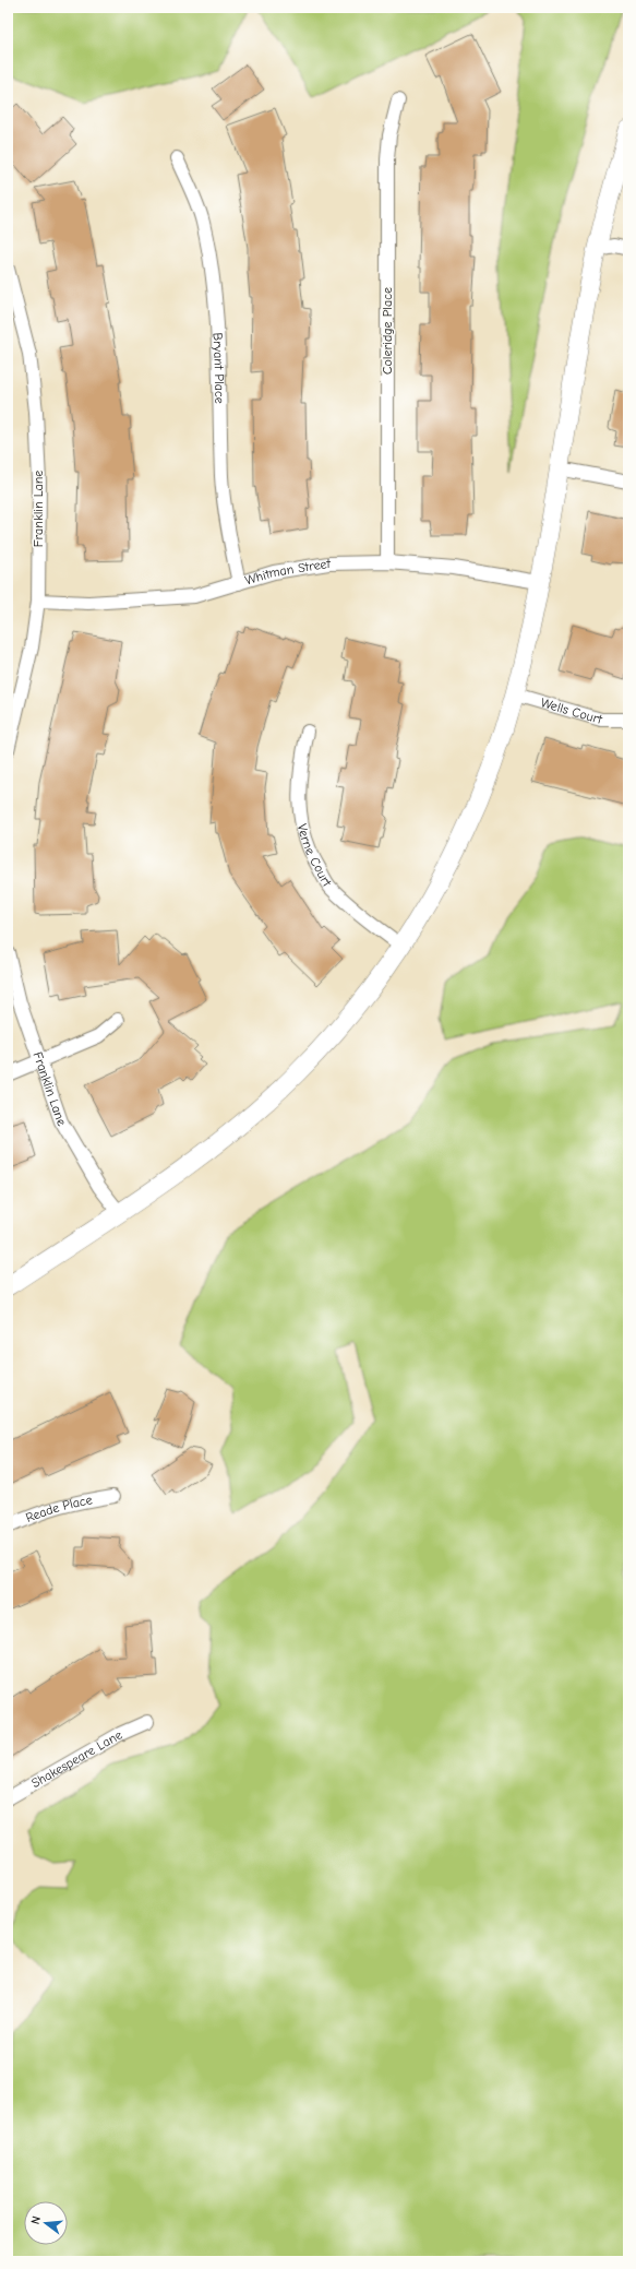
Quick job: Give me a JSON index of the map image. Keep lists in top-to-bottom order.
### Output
{
  "streets": {
    "street": [
      "Coleridge Place",
      "Bryant Place",
      "Franklin Lane",
      "Whitman Street",
      "Wells Court",
      "Verne Court",
      "Reade Place",
      "Shakespeare Lane"
    ]
  },
  "crossings": [
    ["Coleridge Place", "Whitman Street"],
    ["Bryant Place", "Whitman Street"],
    ["Franklin Lane", "Whitman Street"]
  ],
  "north": "left"
}
